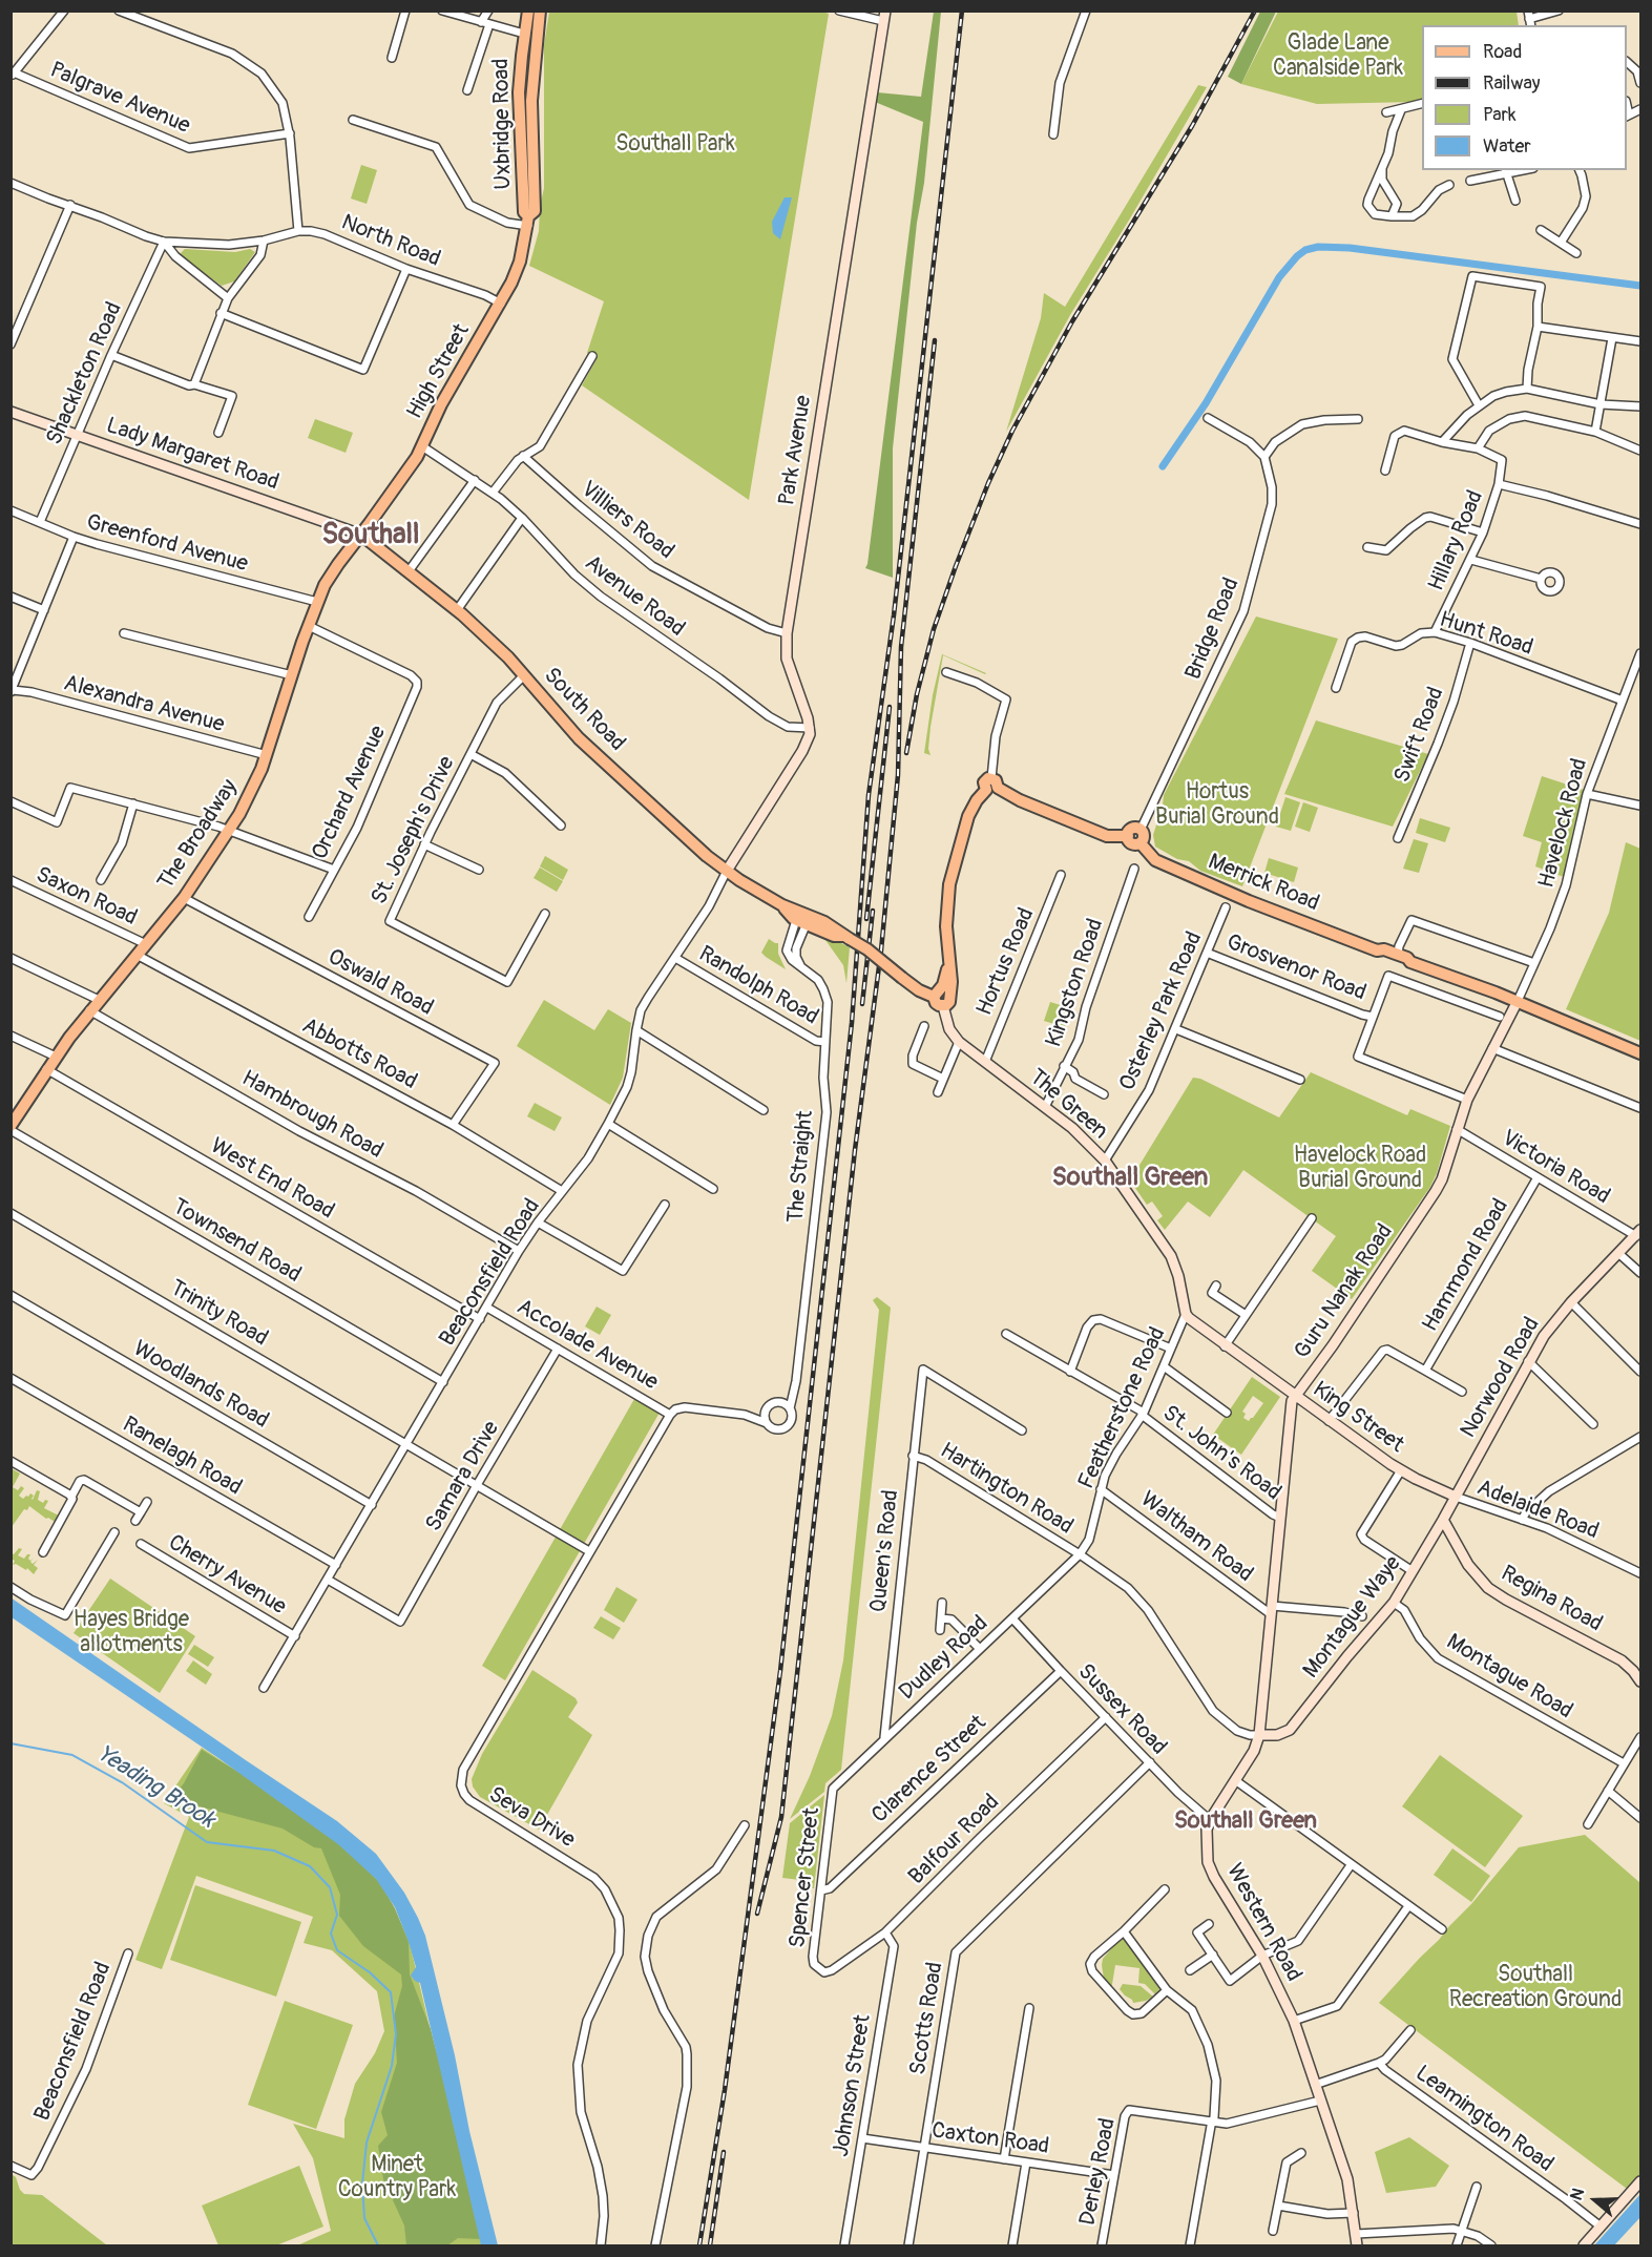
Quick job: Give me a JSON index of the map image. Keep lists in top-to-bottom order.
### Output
{
  "streets": {
    "main road": [
      "Uxbridge Road",
      "High Street",
      "South Road",
      "The Broadway",
      "Merrick Road"
    ],
    "street": [
      "Palgrave Avenue",
      "North Road",
      "Shackleton Road",
      "Park Avenue",
      "Lady Margaret Road",
      "Villiers Road",
      "Hillary Road",
      "Greenford Avenue",
      "Avenue Road",
      "Bridge Road",
      "Hunt Road",
      "Alexandra Avenue",
      "Swift Road",
      "Orchard Avenue",
      "Havelock Road",
      "St. Joseph's Drive",
      "Saxon Road",
      "Hortus Road",
      "Grosvenor Road",
      "Oswald Road",
      "Kingston Road",
      "Randolph Road",
      "Osterley Park Road",
      "Abbotts Road",
      "The Green",
      "Hambrough Road",
      "The Straight",
      "Victoria Road",
      "West End Road",
      "Townsend Road",
      "Hammond Road",
      "Beaconsfield Road",
      "Guru Nanak Road",
      "Trinity Road",
      "Accolade Avenue",
      "Norwood Road",
      "Woodlands Road",
      "Featherstone Road",
      "King Street",
      "St. John's Road",
      "Ranelagh Road",
      "Samara Drive",
      "Hartington Road",
      "Adelaide Road",
      "Waltham Road",
      "Queen's Road",
      "Cherry Avenue",
      "Regina Road",
      "Montague Waye",
      "Dudley Road",
      "Montague Road",
      "Sussex Road",
      "Clarence Street",
      "Seva Drive",
      "Balfour Road",
      "Spencer Street",
      "Western Road",
      "Scotts Road",
      "Johnson Street",
      "Leamington Road",
      "Caxton Road",
      "Derley Road"
    ]
  },
  "crossings": [
    ["Uxbridge Road", "High Street"],
    ["North Road", "High Street"],
    ["North Road", "Shackleton Road"],
    ["High Street", "Lady Margaret Road"],
    ["High Street", "Avenue Road"],
    ["High Street", "South Road"],
    ["High Street", "The Broadway"],
    ["Shackleton Road", "Lady Margaret Road"],
    ["Shackleton Road", "Greenford Avenue"],
    ["Park Avenue", "Villiers Road"],
    ["Park Avenue", "Avenue Road"],
    ["Lady Margaret Road", "South Road"],
    ["Lady Margaret Road", "The Broadway"],
    ["Hillary Road", "Hunt Road"],
    ["Greenford Avenue", "The Broadway"],
    ["Bridge Road", "Merrick Road"],
    ["Hunt Road", "Swift Road"],
    ["Hunt Road", "Havelock Road"],
    ["Alexandra Avenue", "The Broadway"],
    ["South Road", "St. Joseph's Drive"],
    ["South Road", "The Broadway"],
    ["South Road", "The Green"],
    ["South Road", "The Straight"],
    ["South Road", "Beaconsfield Road"],
    ["Orchard Avenue", "The Broadway"],
    ["Havelock Road", "Merrick Road"],
    ["Havelock Road", "Guru Nanak Road"],
    ["The Broadway", "Saxon Road"],
    ["The Broadway", "Oswald Road"],
    ["The Broadway", "Abbotts Road"],
    ["The Broadway", "Hambrough Road"],
    ["The Broadway", "West End Road"],
    ["The Broadway", "Townsend Road"],
    ["Merrick Road", "Guru Nanak Road"],
    ["Hortus Road", "The Green"],
    ["Grosvenor Road", "Osterley Park Road"],
    ["Oswald Road", "Abbotts Road"],
    ["Kingston Road", "The Green"],
    ["Randolph Road", "The Straight"],
    ["Randolph Road", "Beaconsfield Road"],
    ["Osterley Park Road", "The Green"],
    ["Abbotts Road", "Beaconsfield Road"],
    ["The Green", "Featherstone Road"],
    ["The Green", "King Street"],
    ["Hambrough Road", "Beaconsfield Road"],
    ["Victoria Road", "Hammond Road"],
    ["Victoria Road", "Guru Nanak Road"],
    ["Victoria Road", "Norwood Road"],
    ["West End Road", "Beaconsfield Road"],
    ["Townsend Road", "Beaconsfield Road"],
    ["Beaconsfield Road", "Trinity Road"],
    ["Beaconsfield Road", "Accolade Avenue"],
    ["Beaconsfield Road", "Woodlands Road"],
    ["Beaconsfield Road", "Ranelagh Road"],
    ["Beaconsfield Road", "Samara Drive"],
    ["Beaconsfield Road", "Cherry Avenue"],
    ["Guru Nanak Road", "King Street"],
    ["Guru Nanak Road", "Western Road"],
    ["Trinity Road", "Samara Drive"],
    ["Trinity Road", "Seva Drive"],
    ["Accolade Avenue", "Samara Drive"],
    ["Accolade Avenue", "Seva Drive"],
    ["Norwood Road", "King Street"],
    ["Norwood Road", "Adelaide Road"],
    ["Norwood Road", "Montague Waye"],
    ["Featherstone Road", "King Street"],
    ["Featherstone Road", "St. John's Road"],
    ["Featherstone Road", "Hartington Road"],
    ["Featherstone Road", "Waltham Road"],
    ["Featherstone Road", "Dudley Road"],
    ["King Street", "Adelaide Road"],
    ["King Street", "Montague Waye"],
    ["King Street", "Western Road"],
    ["St. John's Road", "Western Road"],
    ["Hartington Road", "Queen's Road"],
    ["Hartington Road", "Dudley Road"],
    ["Adelaide Road", "Montague Waye"],
    ["Waltham Road", "Western Road"],
    ["Queen's Road", "Dudley Road"],
    ["Regina Road", "Montague Waye"],
    ["Montague Waye", "Montague Road"],
    ["Montague Waye", "Western Road"],
    ["Dudley Road", "Sussex Road"],
    ["Dudley Road", "Spencer Street"],
    ["Sussex Road", "Clarence Street"],
    ["Sussex Road", "Balfour Road"],
    ["Sussex Road", "Western Road"],
    ["Sussex Road", "Scotts Road"],
    ["Clarence Street", "Spencer Street"],
    ["Balfour Road", "Spencer Street"],
    ["Balfour Road", "Johnson Street"],
    ["Western Road", "Derley Road"],
    ["Scotts Road", "Caxton Road"],
    ["Johnson Street", "Caxton Road"],
    ["Caxton Road", "Derley Road"]
  ],
  "districts": ["Southall", "Southall Green", "Southall Green"],
  "water": ["Yeading Brook"],
  "parks": [
    "Glade Lane Canalside Park",
    "Southall Park",
    "Hortus Burial Ground",
    "Havelock Road Burial Ground",
    "Hayes Bridge allotments",
    "Southall Recreation Ground",
    "Minet Country Park"
  ],
  "legend": [
    "Road",
    "Railway",
    "Park",
    "Water"
  ],
  "north": "left"
}
